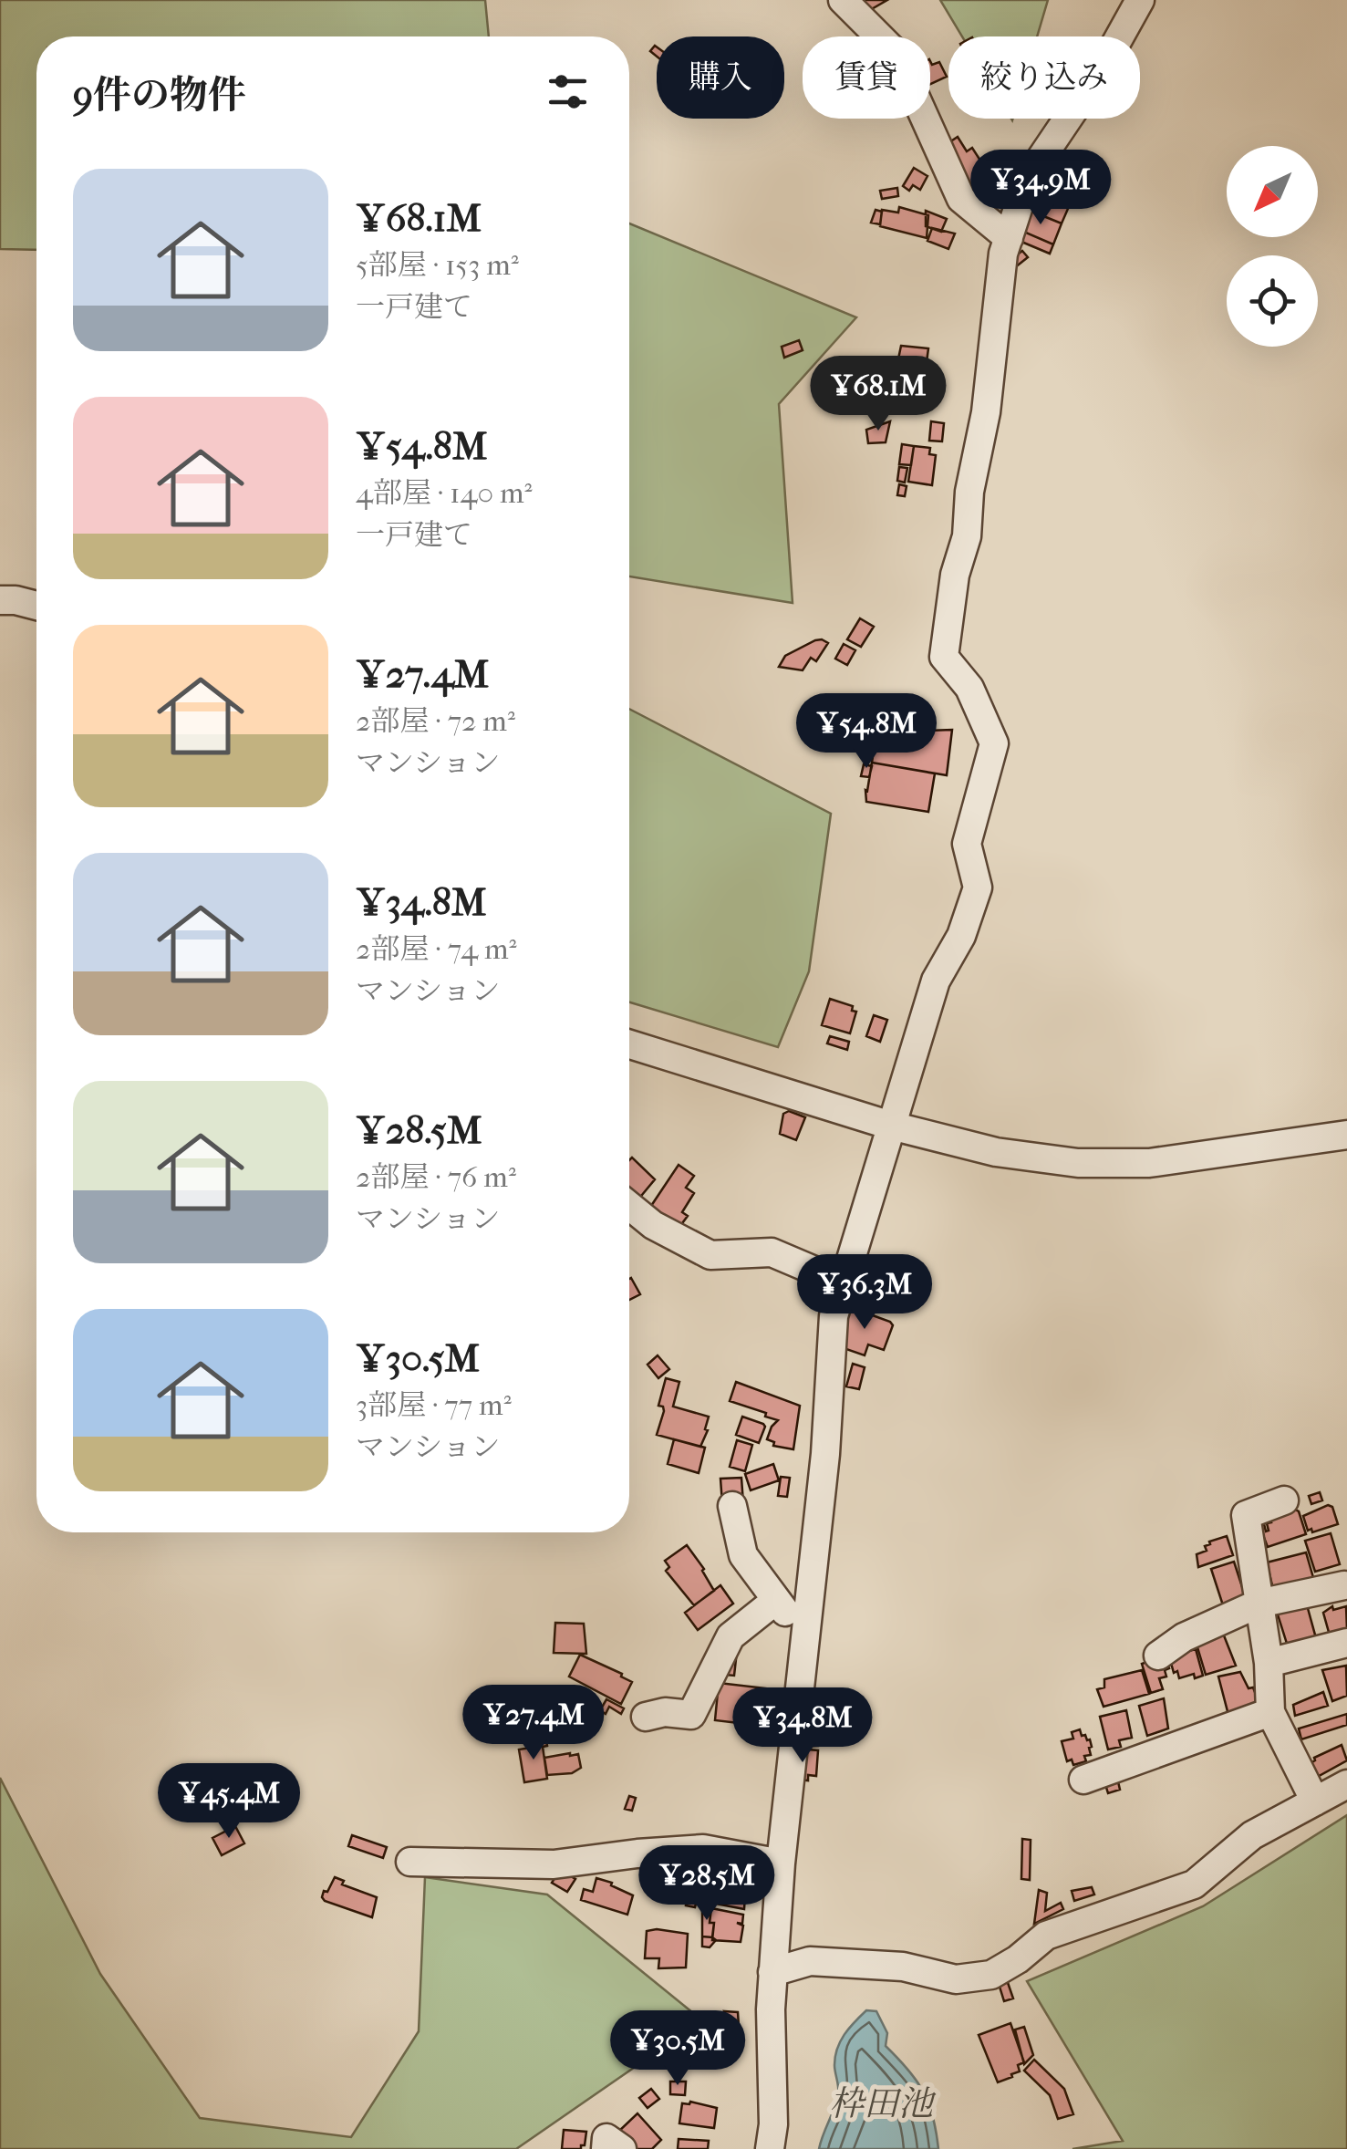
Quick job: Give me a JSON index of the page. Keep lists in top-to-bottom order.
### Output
{
  "water": ["枠田池"],
  "north": "bottom left",
  "page": {
    "chip": ["購入", "賃貸", "絞り込み"],
    "heading": "9件の物件",
    "list": [
      {
        "name": "¥68.1M",
        "note": "5部屋 · 153 m² · 一戸建て"
      },
      {
        "name": "¥54.8M",
        "note": "4部屋 · 140 m² · 一戸建て"
      },
      {
        "name": "¥27.4M",
        "note": "2部屋 · 72 m² · マンション"
      },
      {
        "name": "¥34.8M",
        "note": "2部屋 · 74 m² · マンション"
      },
      {
        "name": "¥28.5M",
        "note": "2部屋 · 76 m² · マンション"
      },
      {
        "name": "¥30.5M",
        "note": "3部屋 · 77 m² · マンション"
      }
    ],
    "price": [
      "¥34.9M",
      "¥68.1M",
      "¥54.8M",
      "¥36.3M",
      "¥27.4M",
      "¥34.8M",
      "¥45.4M",
      "¥28.5M",
      "¥30.5M"
    ]
  }
}
